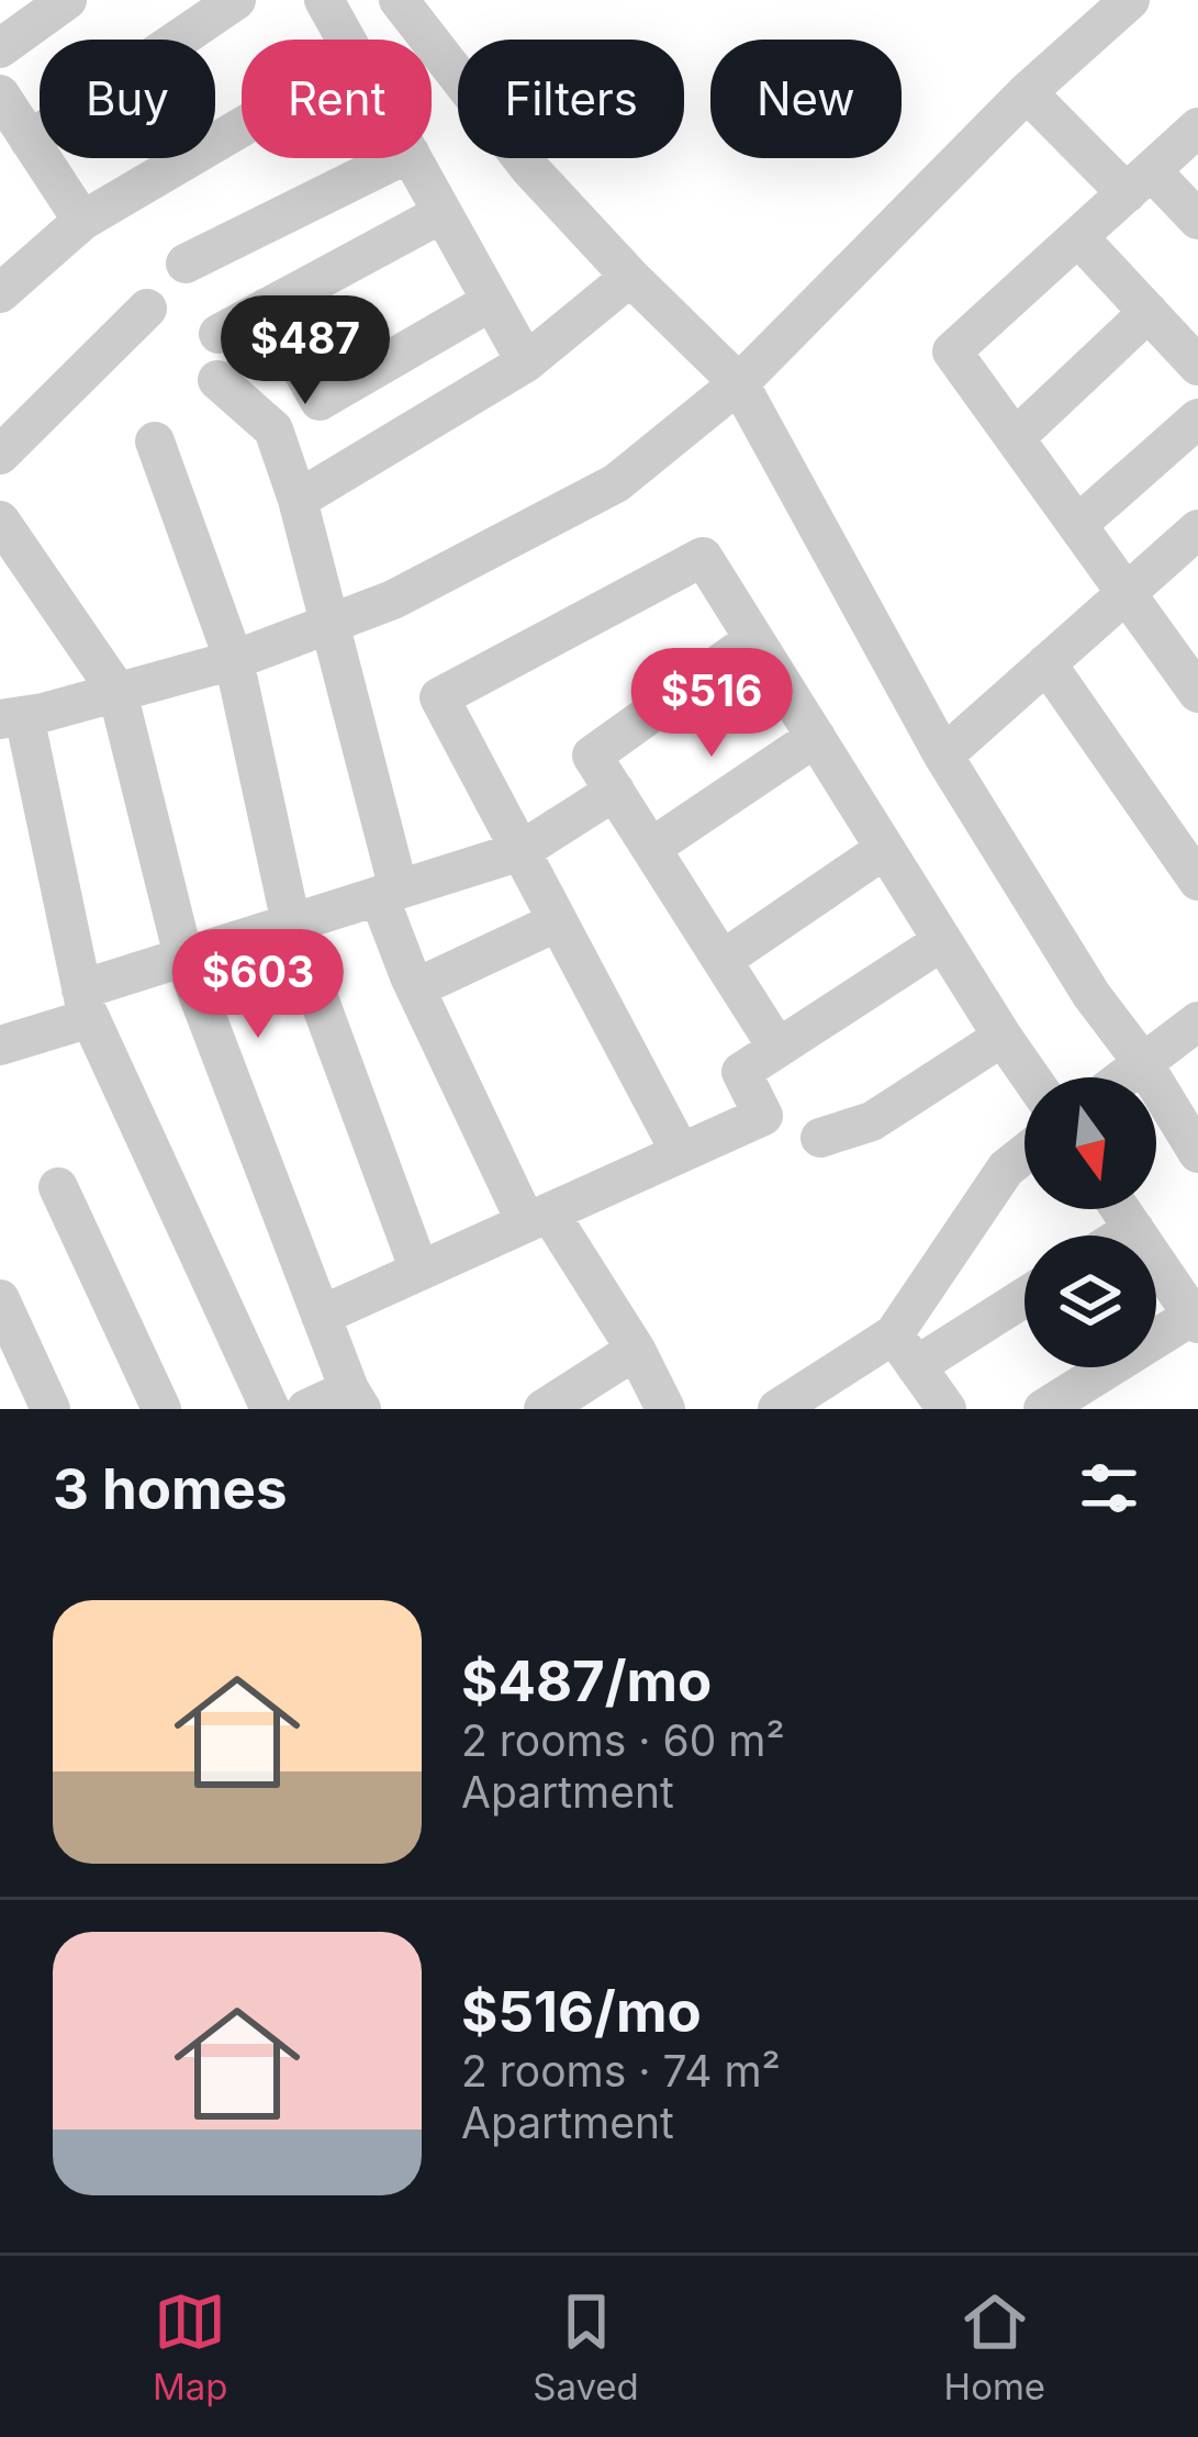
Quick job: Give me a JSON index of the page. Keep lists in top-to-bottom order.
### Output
{
  "north": "bottom",
  "page": {
    "chip": [
      "Buy",
      "Rent",
      "Filters",
      "New"
    ],
    "price": ["$487", "$516", "$603"],
    "heading": "3 homes",
    "list": [
      {
        "name": "$487/mo",
        "note": "2 rooms · 60 m² · Apartment"
      },
      {
        "name": "$516/mo",
        "note": "2 rooms · 74 m² · Apartment"
      }
    ],
    "tabs": ["Map", "Saved", "Home"]
  }
}
